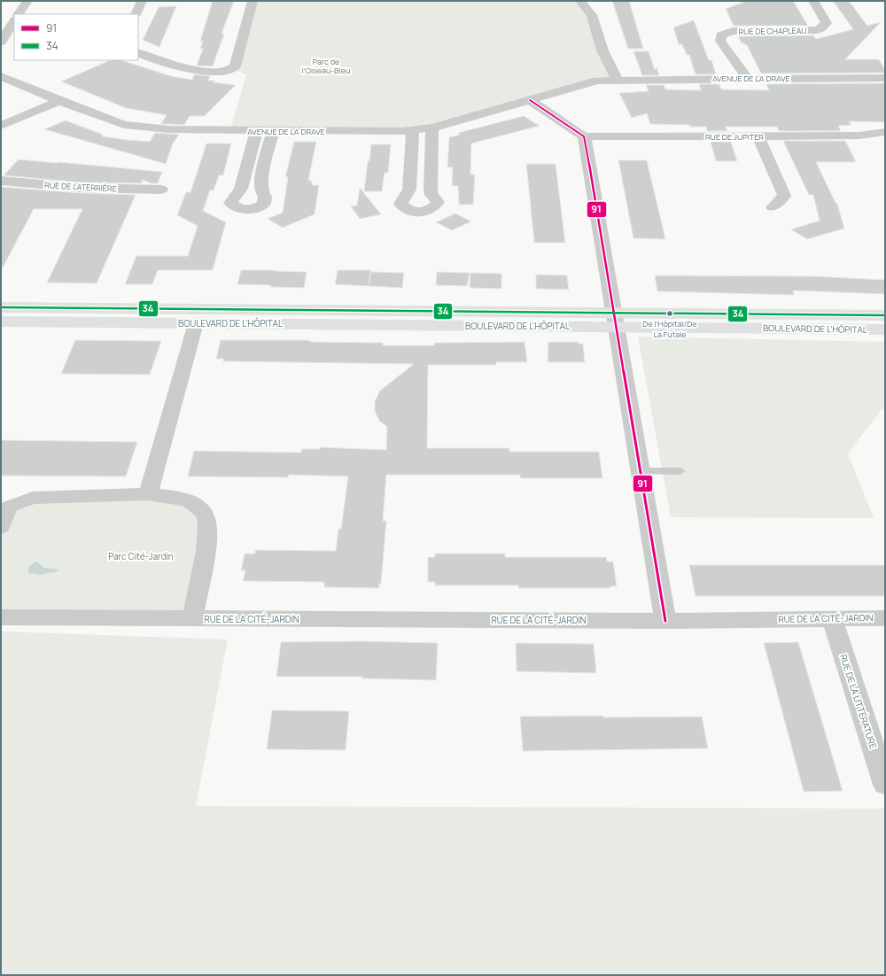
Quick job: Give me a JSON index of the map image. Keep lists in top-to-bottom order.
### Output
{
  "streets": {
    "main road": ["BOULEVARD DE L'HÔPITAL"],
    "street": [
      "RUE DE CHAPLEAU",
      "AVENUE DE LA DRAVE",
      "RUE DE JUPITER",
      "RUE DE LATERRIÈRE",
      "RUE DE LA CITÉ-JARDIN",
      "RUE DE LA LITTÉRATURE"
    ]
  },
  "crossings": [
    ["RUE DE CHAPLEAU", "AVENUE DE LA DRAVE"],
    ["RUE DE LA CITÉ-JARDIN", "RUE DE LA LITTÉRATURE"]
  ],
  "parks": ["Parc de l'Oiseau-Bleu", "Parc Cité-Jardin"],
  "places": ["De l'Hôpital/De La Futaie"],
  "lines": ["transit line 91", "transit line 34"],
  "legend": ["91", "34"]
}
